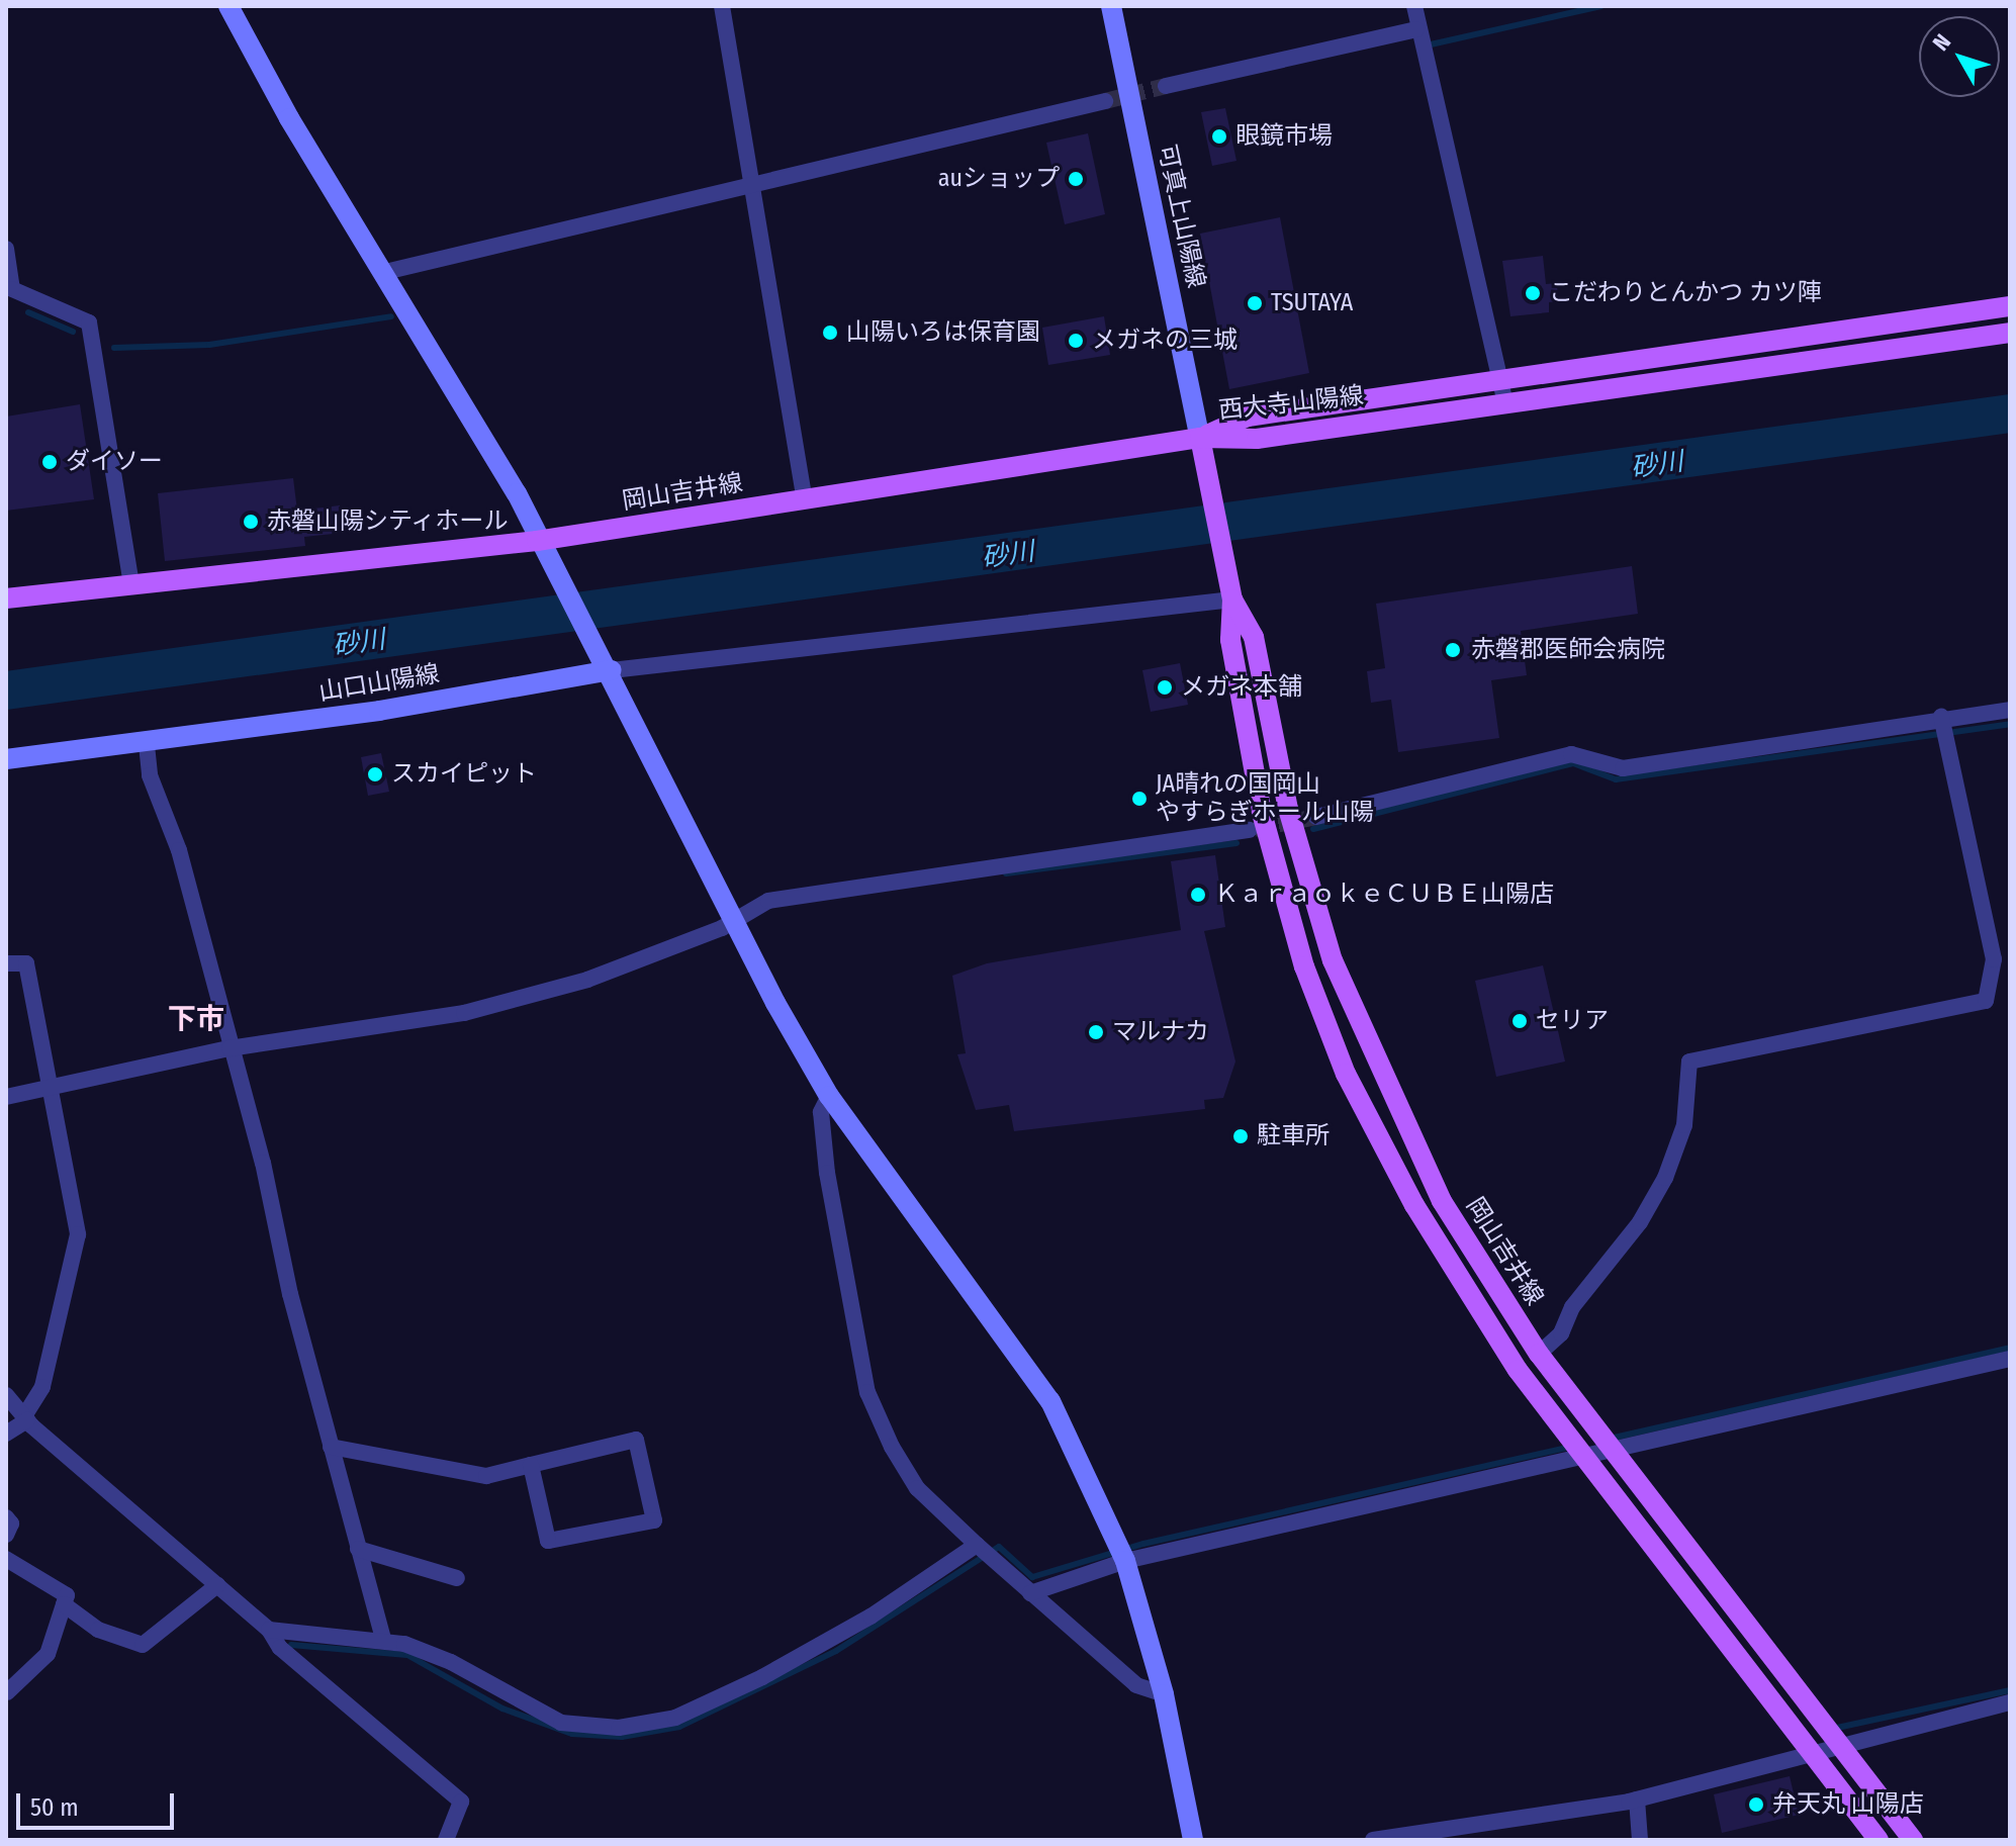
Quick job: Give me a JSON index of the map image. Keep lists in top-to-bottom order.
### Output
{
  "streets": {
    "main road": ["西大寺山陽線", "岡山吉井線"],
    "street": ["可真上山陽線", "山口山陽線"]
  },
  "crossings": [
    ["可真上山陽線", "西大寺山陽線"],
    ["可真上山陽線", "岡山吉井線"],
    ["西大寺山陽線", "岡山吉井線"]
  ],
  "districts": ["下市"],
  "water": ["砂川"],
  "places": [
    "眼鏡市場",
    "auショップ",
    "こだわりとんかつ カツ陣",
    "TSUTAYA",
    "山陽いろは保育園",
    "メガネの三城",
    "ダイソー",
    "赤磐山陽シティホール",
    "赤磐郡医師会病院",
    "メガネ本舗",
    "スカイピット",
    "JA晴れの国岡山 やすらぎホール山陽",
    "ＫａｒａｏｋｅＣＵＢＥ山陽店",
    "セリア",
    "マルナカ",
    "駐車所",
    "弁天丸 山陽店"
  ],
  "scale_bar": "50 m",
  "north": "top left"
}
